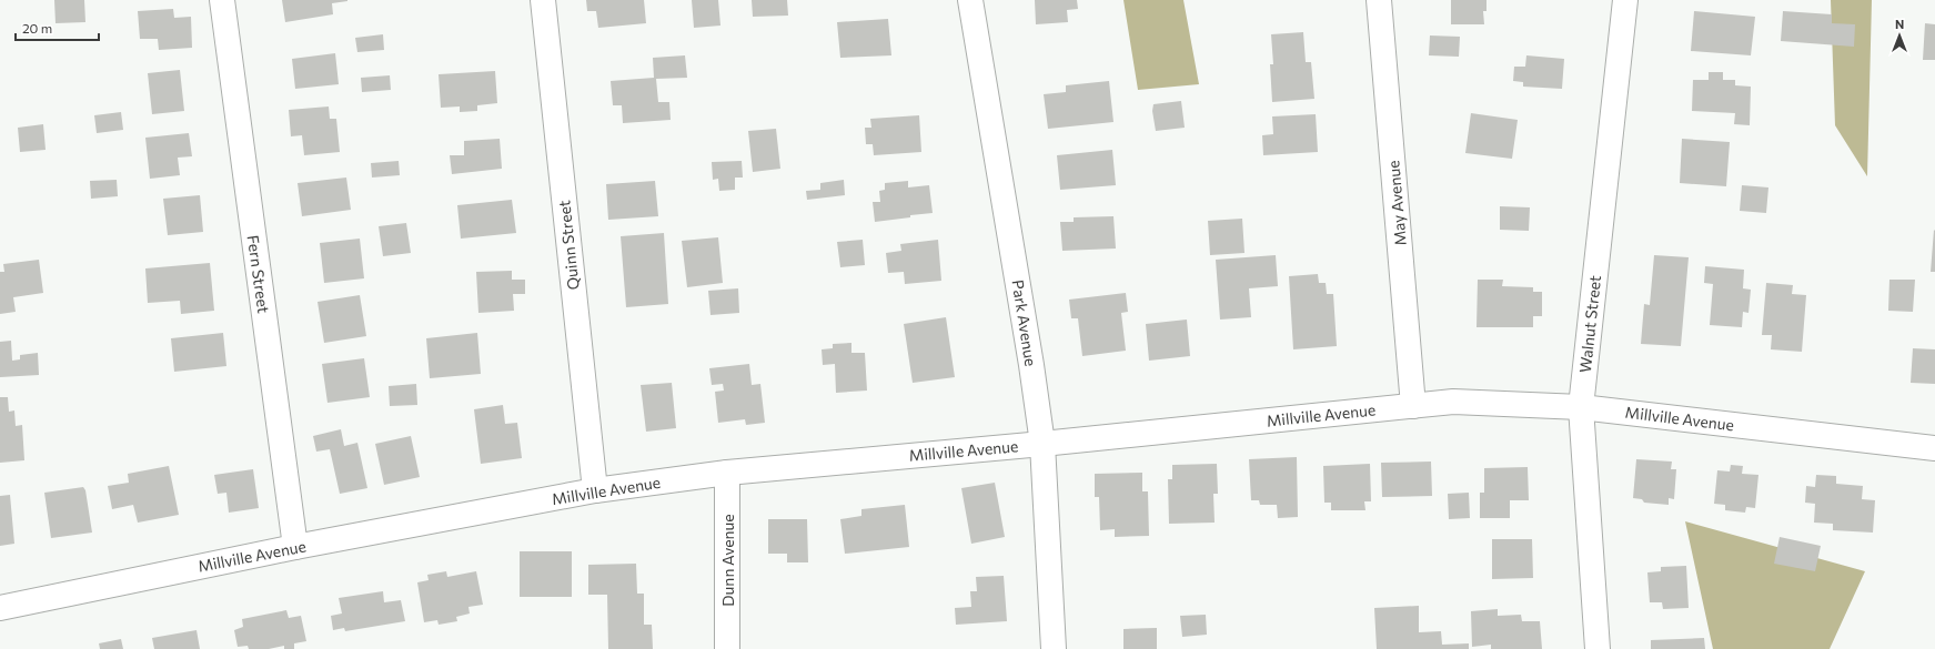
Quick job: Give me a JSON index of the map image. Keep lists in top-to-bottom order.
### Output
{
  "streets": {
    "street": [
      "May Avenue",
      "Quinn Street",
      "Fern Street",
      "Park Avenue",
      "Walnut Street",
      "Millville Avenue",
      "Dunn Avenue"
    ]
  },
  "crossings": [
    ["May Avenue", "Millville Avenue"],
    ["Quinn Street", "Millville Avenue"],
    ["Fern Street", "Millville Avenue"],
    ["Park Avenue", "Millville Avenue"],
    ["Walnut Street", "Millville Avenue"],
    ["Millville Avenue", "Dunn Avenue"]
  ],
  "scale_bar": "20 m",
  "north": "top"
}
